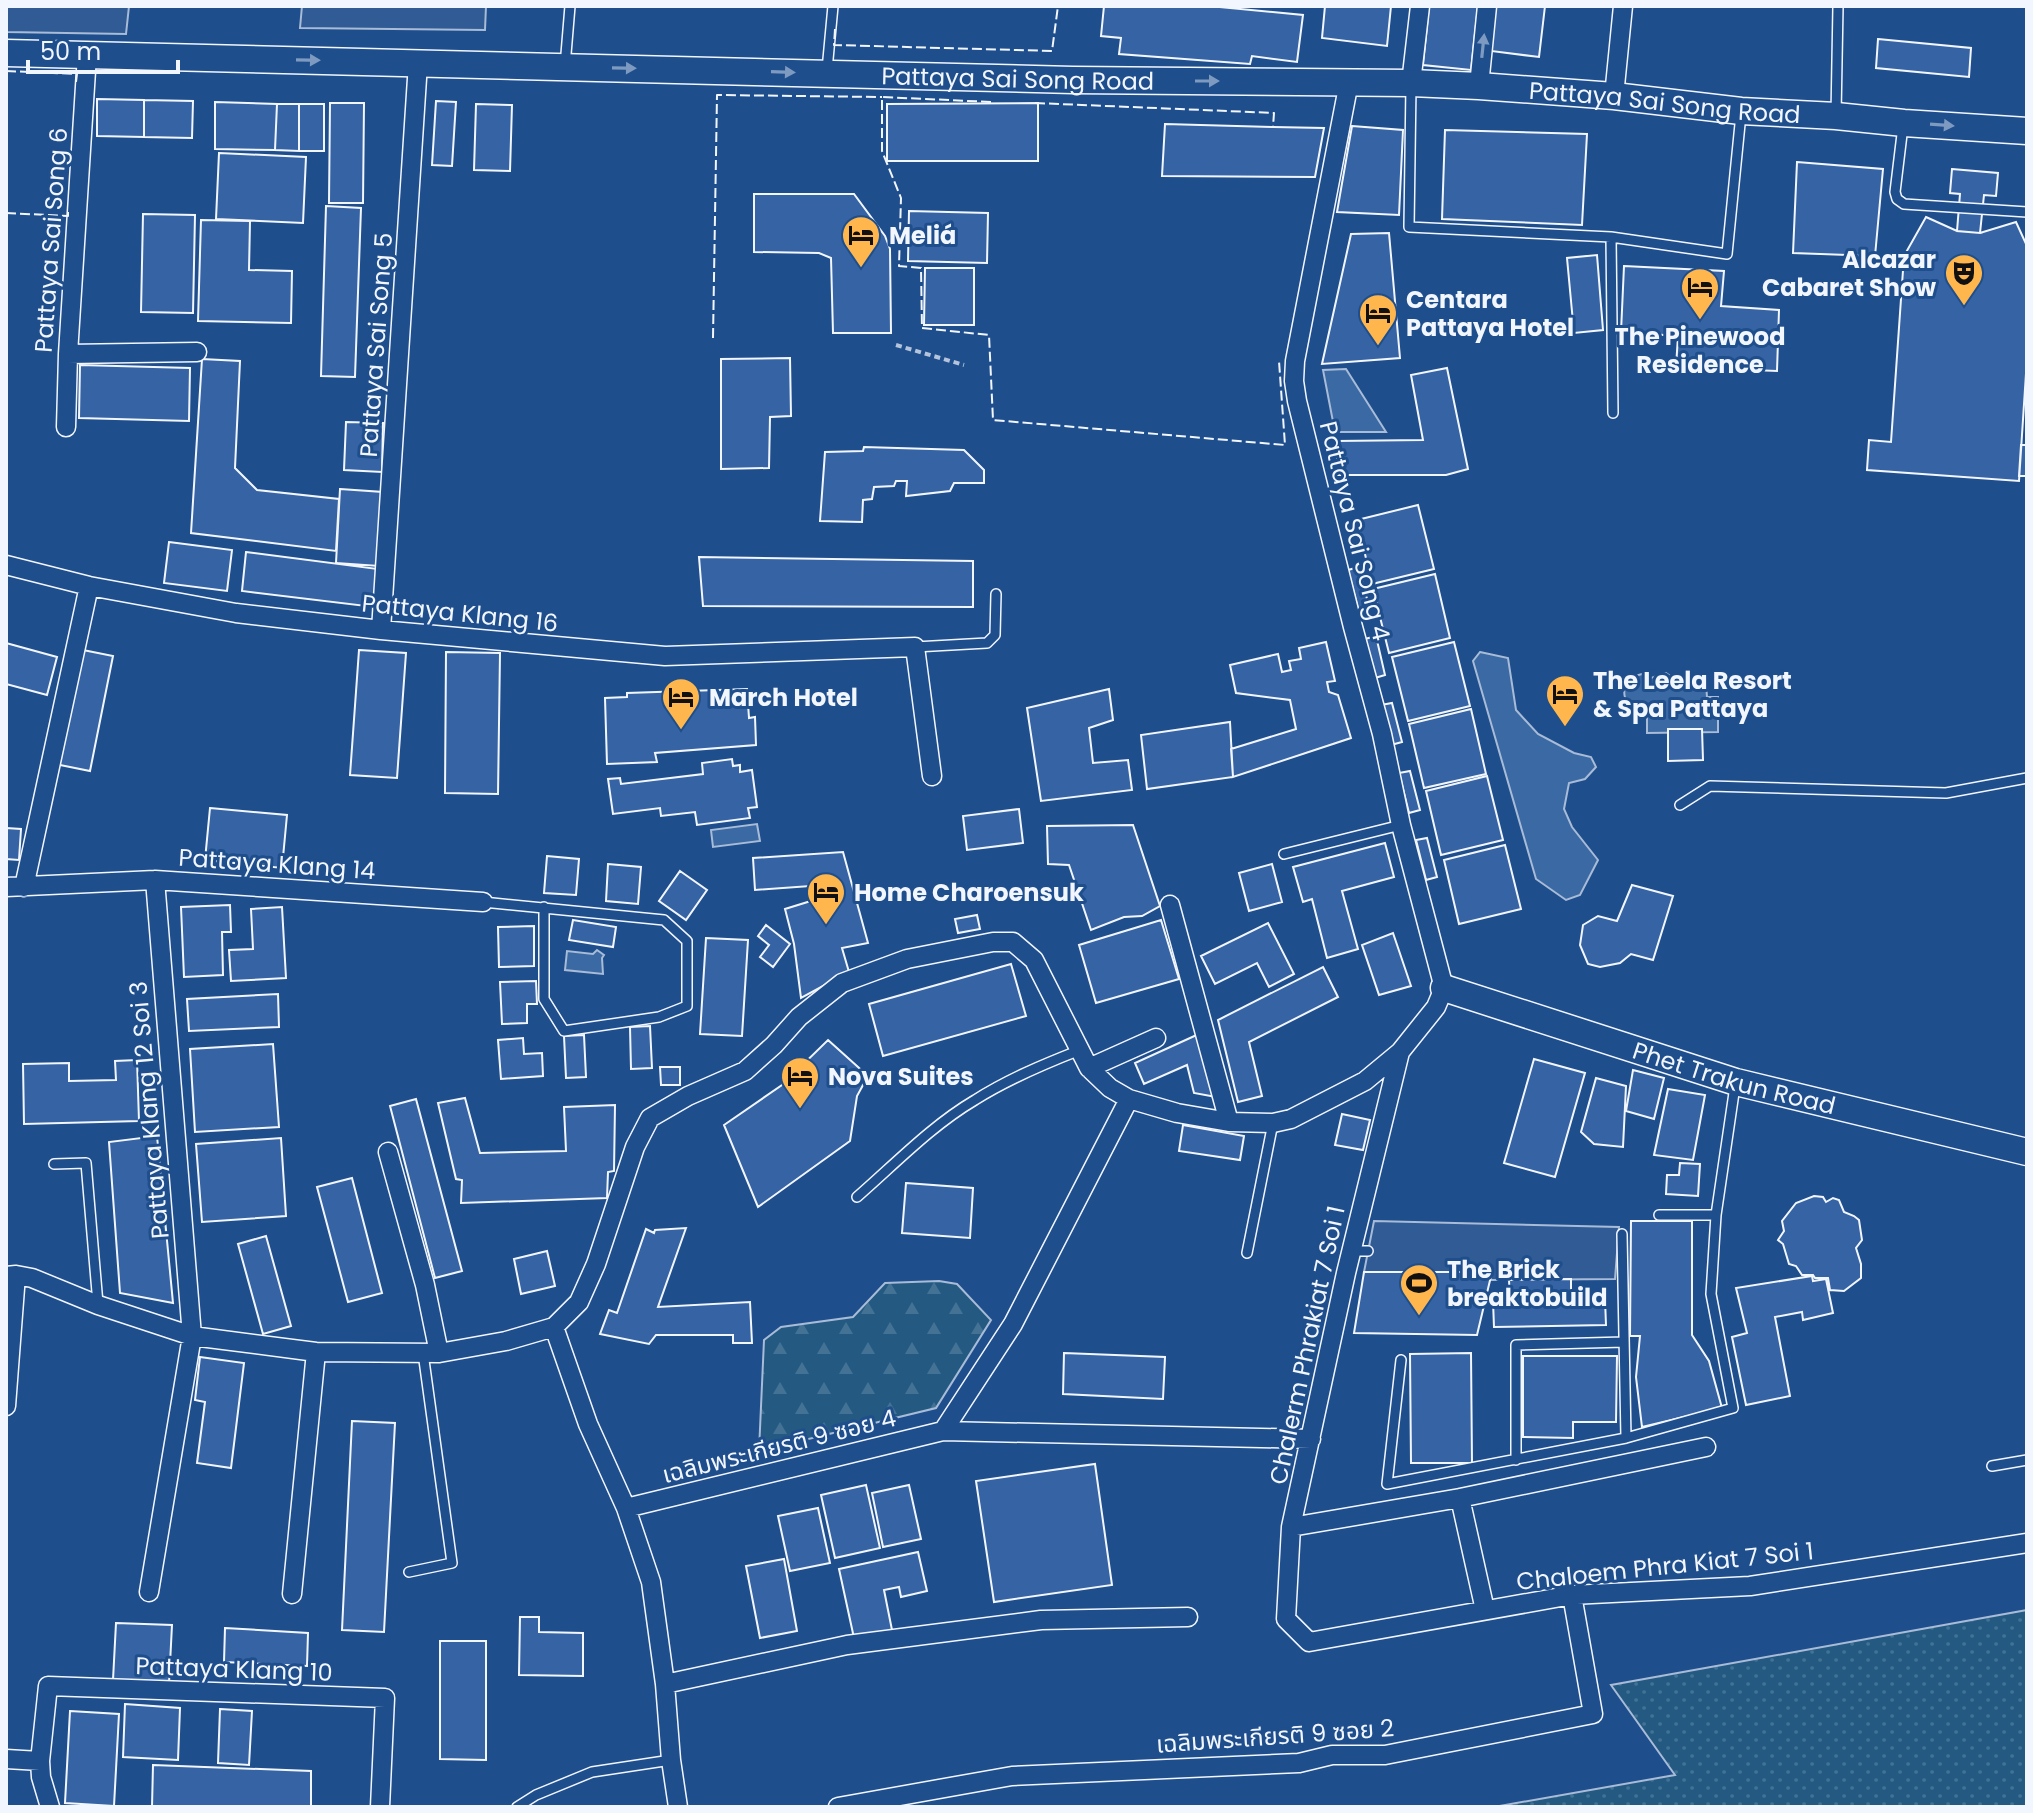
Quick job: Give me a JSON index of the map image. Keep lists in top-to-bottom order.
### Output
{
  "streets": {
    "main road": ["Pattaya Sai Song Road", "Phet Trakun Road"],
    "street": [
      "Pattaya Sai Song 6",
      "Pattaya Sai Song 5",
      "Pattaya Sai Song 4",
      "Pattaya Klang 16",
      "Pattaya Klang 14",
      "Pattaya Klang 12 Soi 3",
      "Chalerm Phrakiat 7 Soi 1",
      "เฉลิมพระเกียรติ 9 ซอย 4",
      "Chaloem Phra Kiat 7 Soi 1",
      "Pattaya Klang 10",
      "เฉลิมพระเกียรติ 9 ซอย 2"
    ]
  },
  "crossings": [
    ["Pattaya Sai Song Road", "Pattaya Sai Song 6"],
    ["Pattaya Sai Song Road", "Pattaya Sai Song 5"],
    ["Pattaya Sai Song Road", "Pattaya Sai Song 4"],
    ["Pattaya Sai Song 5", "Pattaya Klang 16"],
    ["Pattaya Sai Song 4", "Phet Trakun Road"],
    ["Pattaya Klang 14", "Pattaya Klang 12 Soi 3"],
    ["Chalerm Phrakiat 7 Soi 1", "เฉลิมพระเกียรติ 9 ซอย 4"],
    ["Chalerm Phrakiat 7 Soi 1", "Chaloem Phra Kiat 7 Soi 1"],
    ["Chaloem Phra Kiat 7 Soi 1", "เฉลิมพระเกียรติ 9 ซอย 2"]
  ],
  "one_way": ["Pattaya Sai Song Road"],
  "places": {
    "hotel": [
      "Meliá",
      "The Pinewood Residence",
      "Centara Pattaya Hotel",
      "The Leela Resort & Spa Pattaya",
      "March Hotel",
      "Home Charoensuk",
      "Nova Suites"
    ],
    "theatre": ["Alcazar Cabaret Show"],
    "sports": ["The Brick breaktobuild"]
  },
  "scale_bar": "50 m"
}
